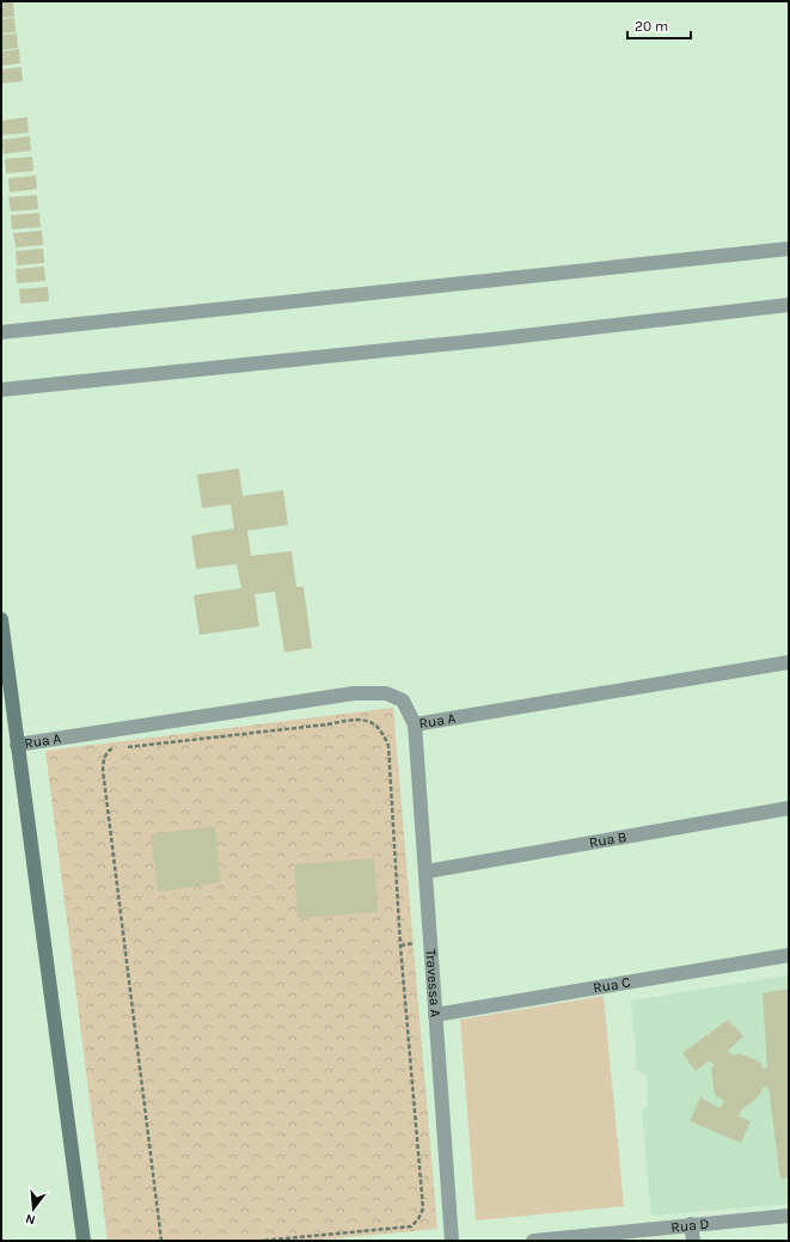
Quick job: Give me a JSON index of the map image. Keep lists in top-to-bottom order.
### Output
{
  "streets": {
    "street": [
      "Rua A",
      "Rua B",
      "Travessa A",
      "Rua C",
      "Rua D"
    ]
  },
  "crossings": [
    ["Rua A", "Travessa A"],
    ["Rua B", "Travessa A"],
    ["Travessa A", "Rua C"]
  ],
  "scale_bar": "20 m",
  "north": "bottom"
}
